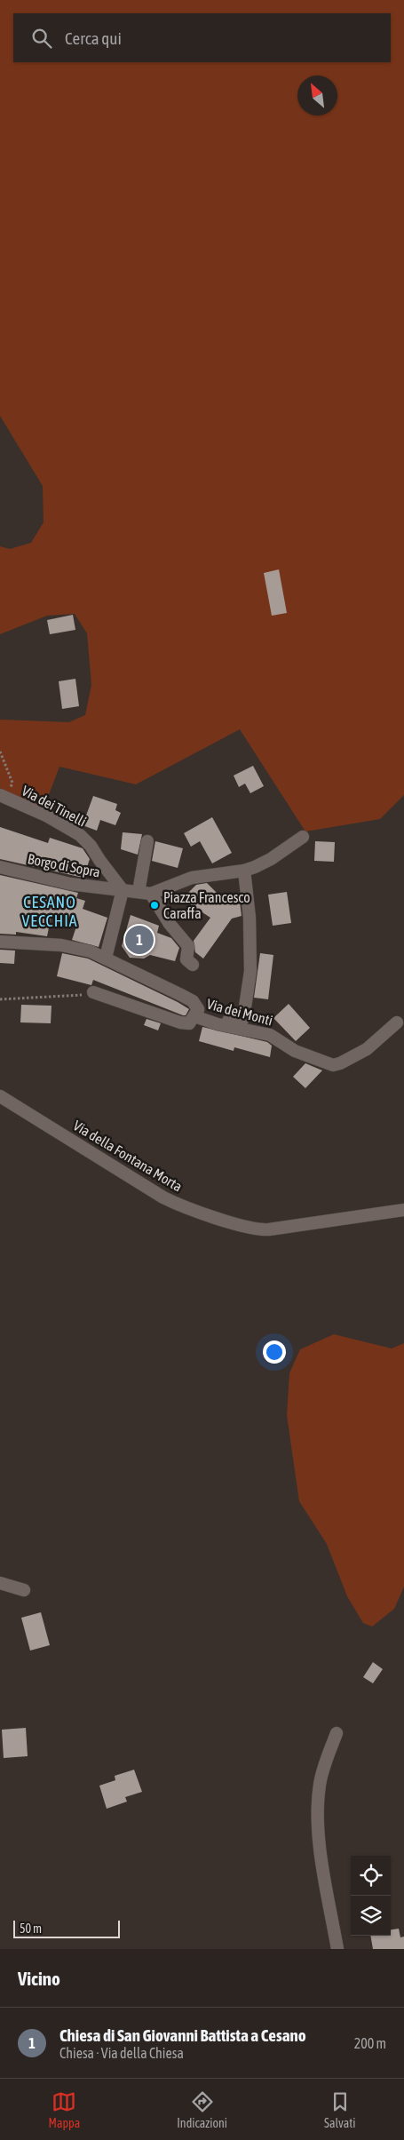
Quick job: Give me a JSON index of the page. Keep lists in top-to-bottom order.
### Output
{
  "streets": {
    "street": [
      "Via dei Tinelli",
      "Borgo di Sopra",
      "Via dei Monti",
      "Via della Fontana Morta"
    ]
  },
  "crossings": [
    ["Via dei Tinelli", "Borgo di Sopra"]
  ],
  "districts": ["CESANO VECCHIA"],
  "places": ["Piazza Francesco Caraffa"],
  "scale_bar": "50 m",
  "north": "top left",
  "page": {
    "search": "Cerca qui",
    "pins": "1",
    "scale": "50 m",
    "heading": "Vicino",
    "list": [
      {
        "mark": "1",
        "name": "Chiesa di San Giovanni Battista a Cesano",
        "note": "Chiesa · Via della Chiesa",
        "value": "200 m"
      }
    ],
    "nav": ["Mappa", "Indicazioni", "Salvati"]
  }
}
